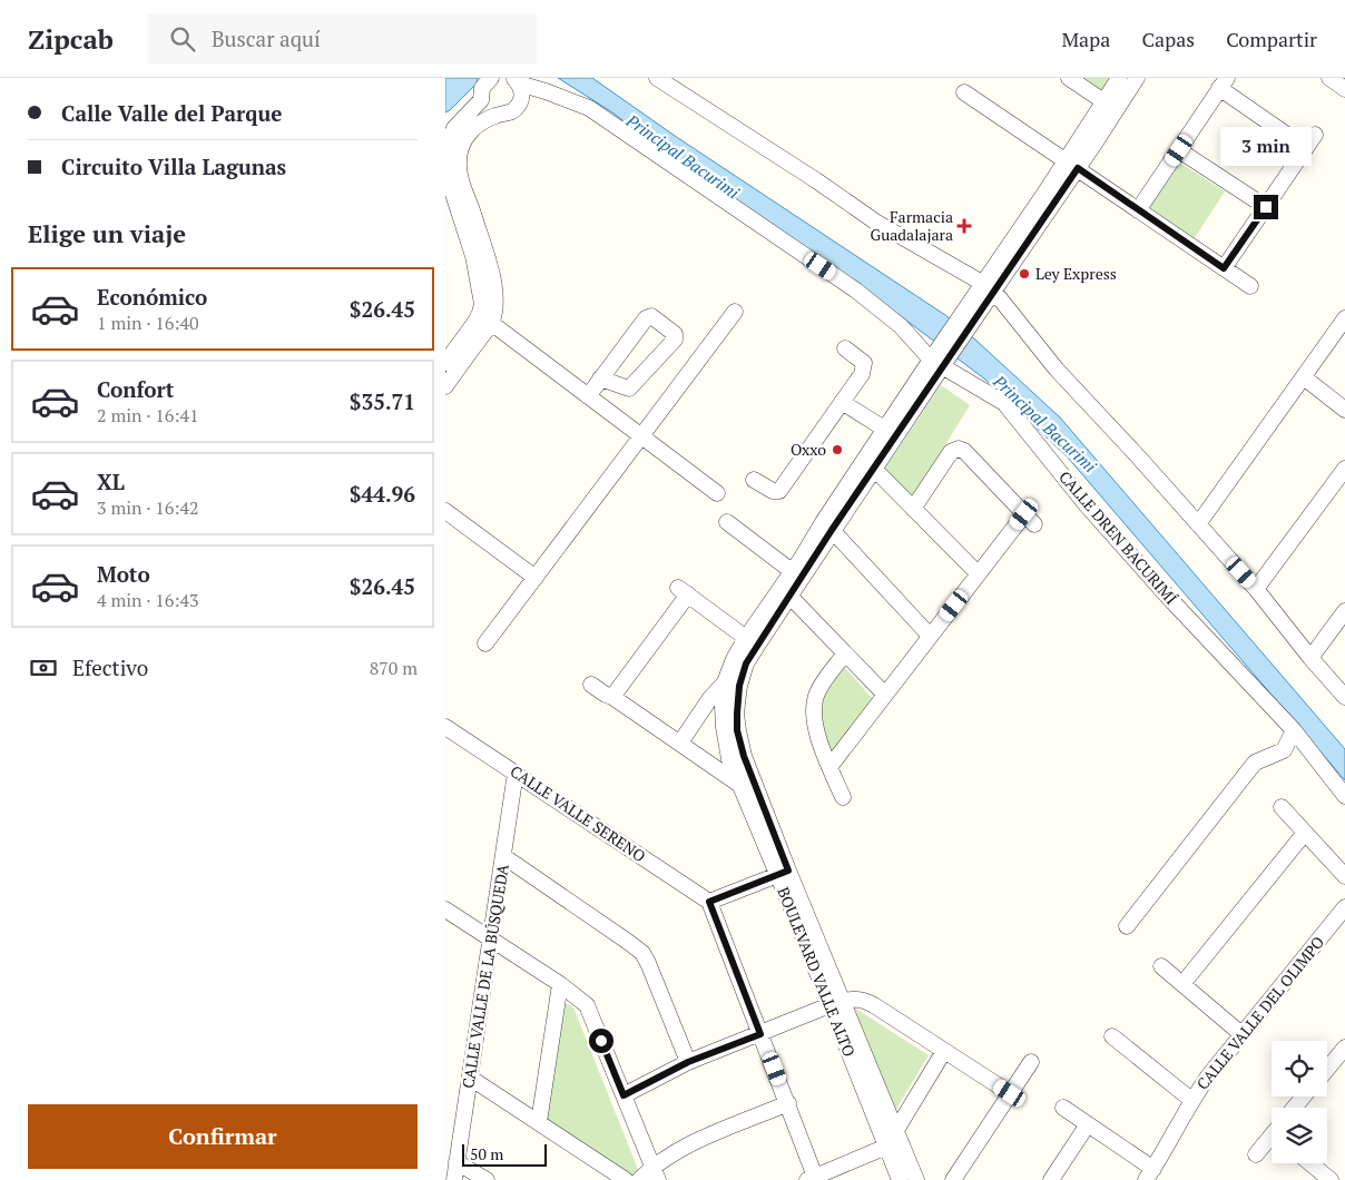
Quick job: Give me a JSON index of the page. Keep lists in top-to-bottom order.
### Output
{
  "streets": {
    "street": [
      "CALLE DREN BACURIMÍ",
      "CALLE VALLE SERENO",
      "BOULEVARD VALLE ALTO",
      "CALLE VALLE DE LA BÚSQUEDA",
      "CALLE VALLE DEL OLIMPO"
    ]
  },
  "crossings": [
    ["CALLE DREN BACURIMÍ", "BOULEVARD VALLE ALTO"],
    ["CALLE VALLE SERENO", "CALLE VALLE DE LA BÚSQUEDA"]
  ],
  "water": ["Principal Bacurimi"],
  "places": {
    "health": ["Farmacia Guadalajara"],
    "other": ["Ley Express", "Oxxo"]
  },
  "scale_bar": "50 m",
  "page": {
    "header": "Zipcab",
    "search": "Buscar aquí",
    "nav": ["Mapa", "Capas", "Compartir"],
    "banner": ["Calle Valle del Parque", "Circuito Villa Lagunas"],
    "bubble": "3 min",
    "heading": "Elige un viaje",
    "list": [
      {
        "name": "Económico",
        "note": "1 min · 16:40",
        "value": "$26.45"
      },
      {
        "name": "Confort",
        "note": "2 min · 16:41",
        "value": "$35.71"
      },
      {
        "name": "XL",
        "note": "3 min · 16:42",
        "value": "$44.96"
      },
      {
        "name": "Moto",
        "note": "4 min · 16:43",
        "value": "$26.45"
      }
    ],
    "pay": ["Efectivo", "870 m"],
    "buttons": "Confirmar",
    "scale": "50 m"
  }
}
